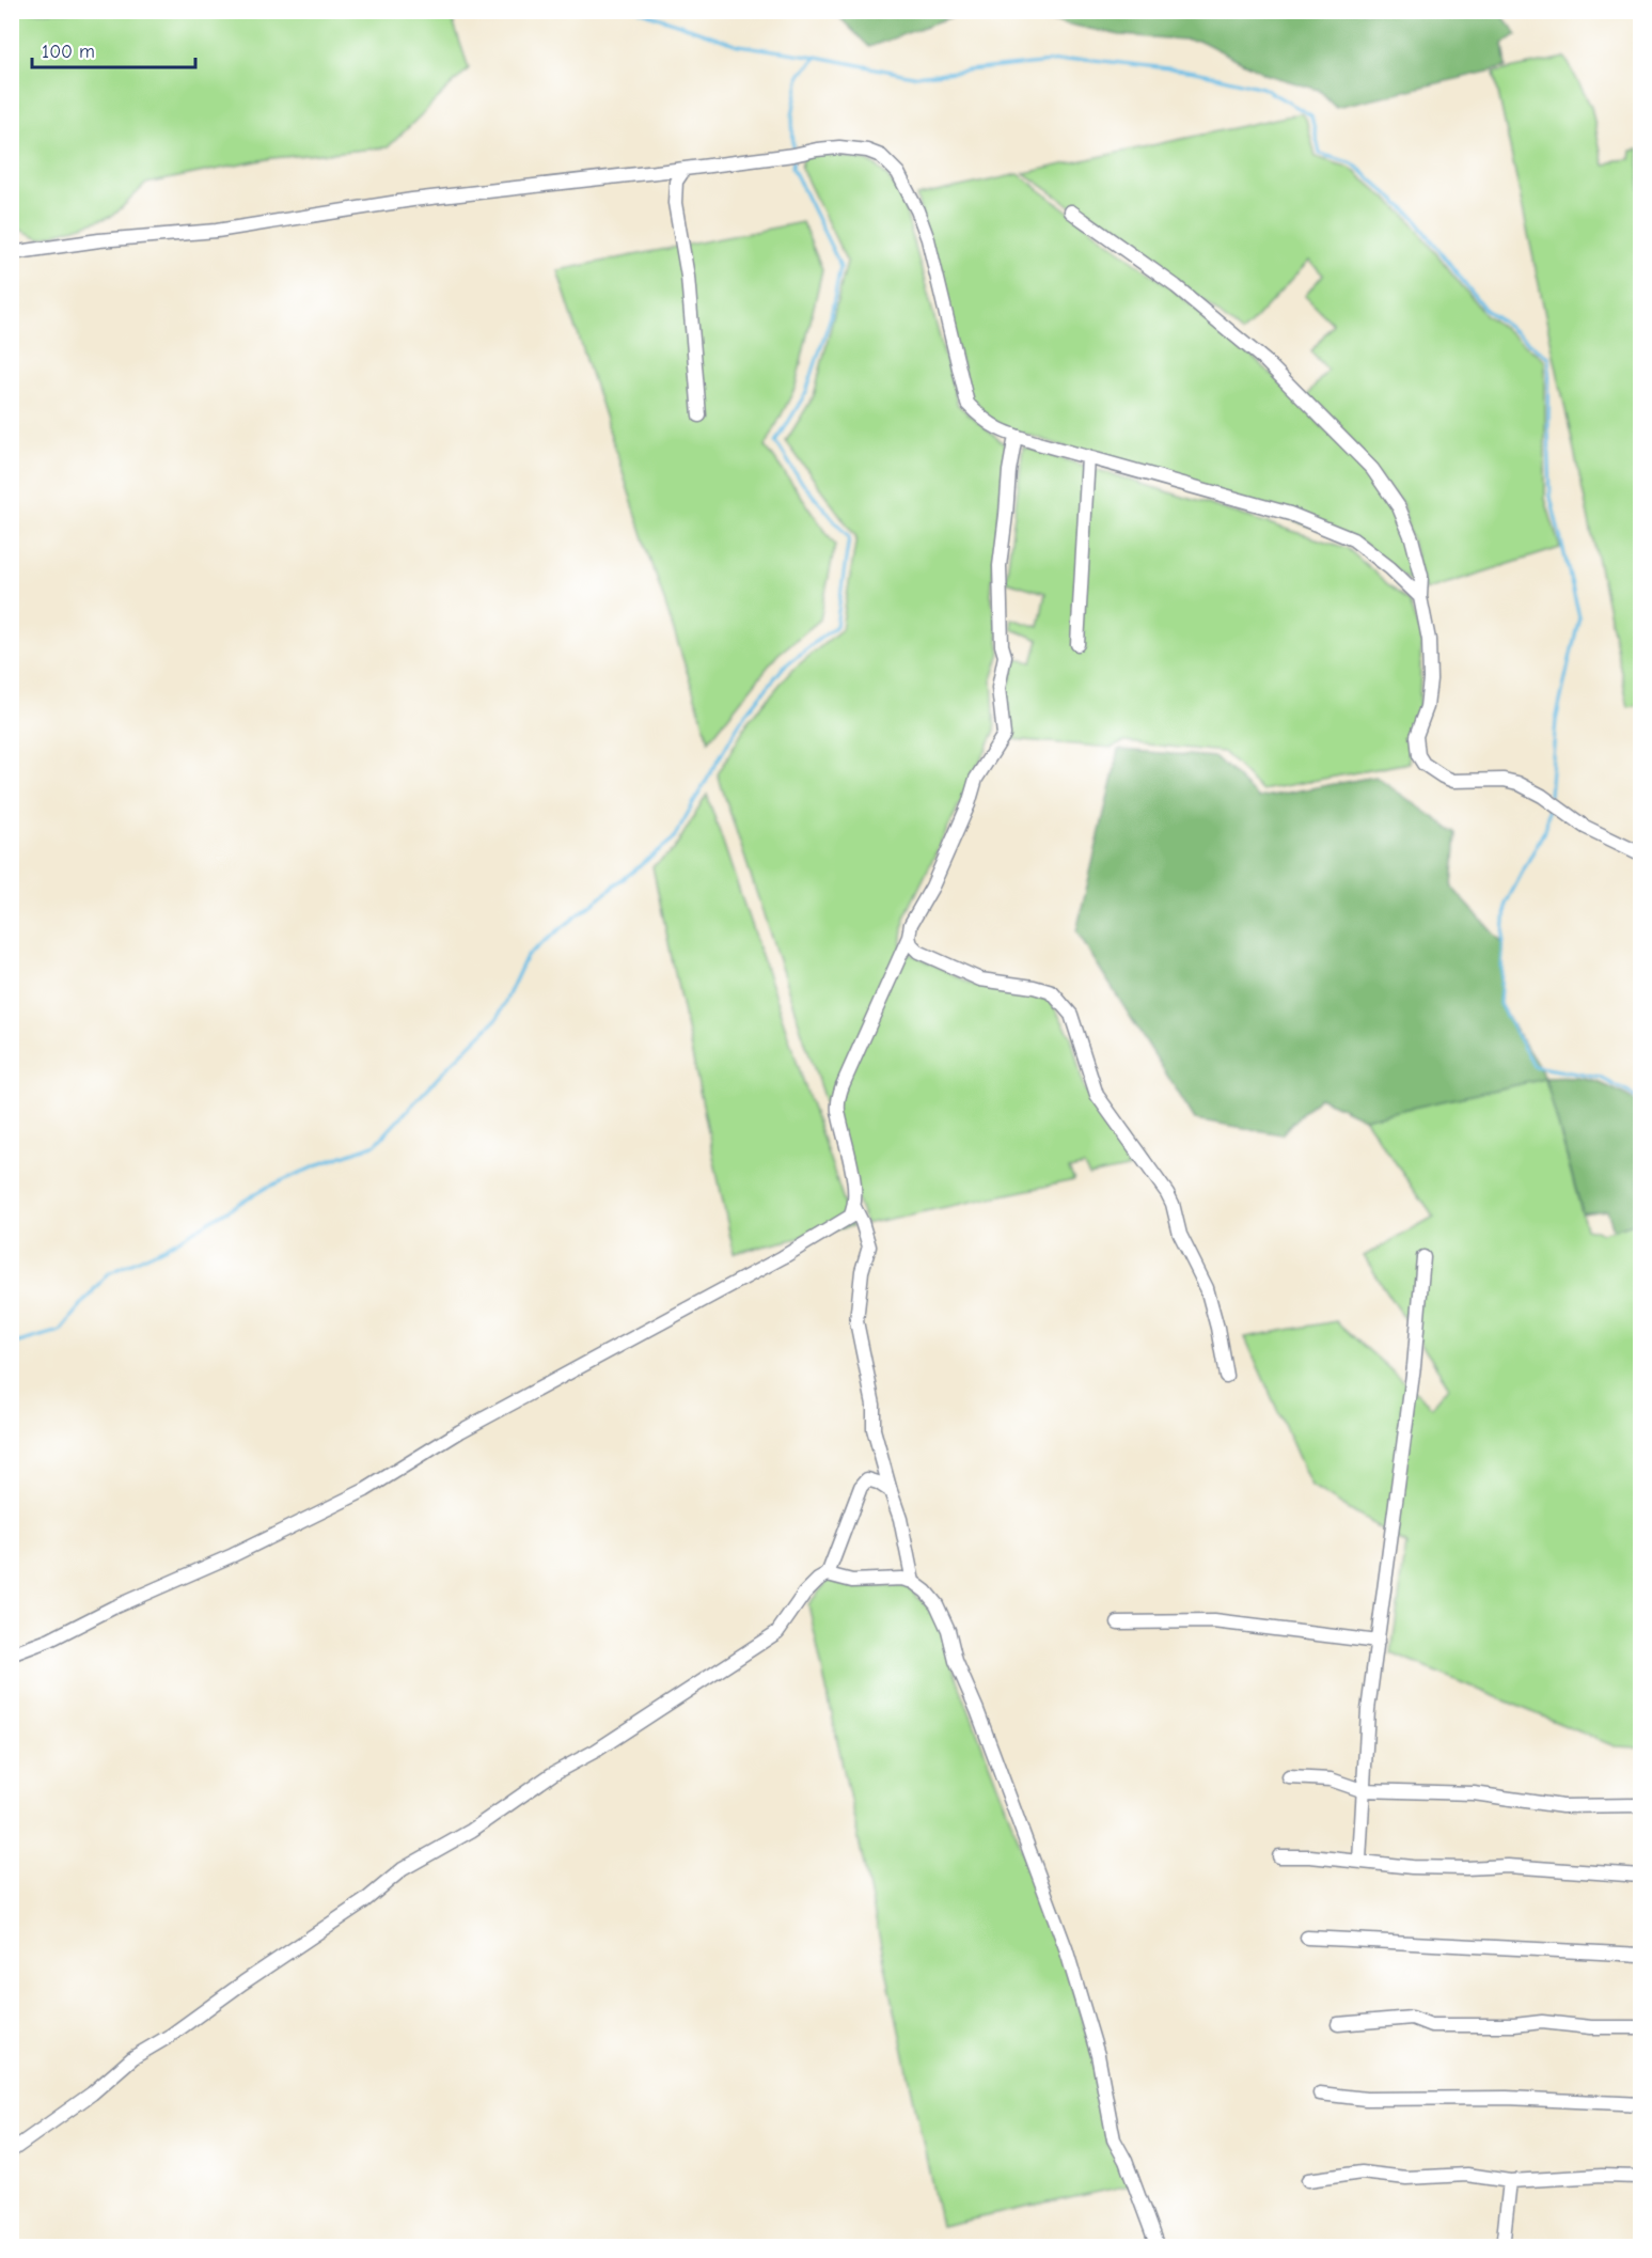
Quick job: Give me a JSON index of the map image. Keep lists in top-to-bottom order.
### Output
{
  "scale_bar": "100 m"
}
